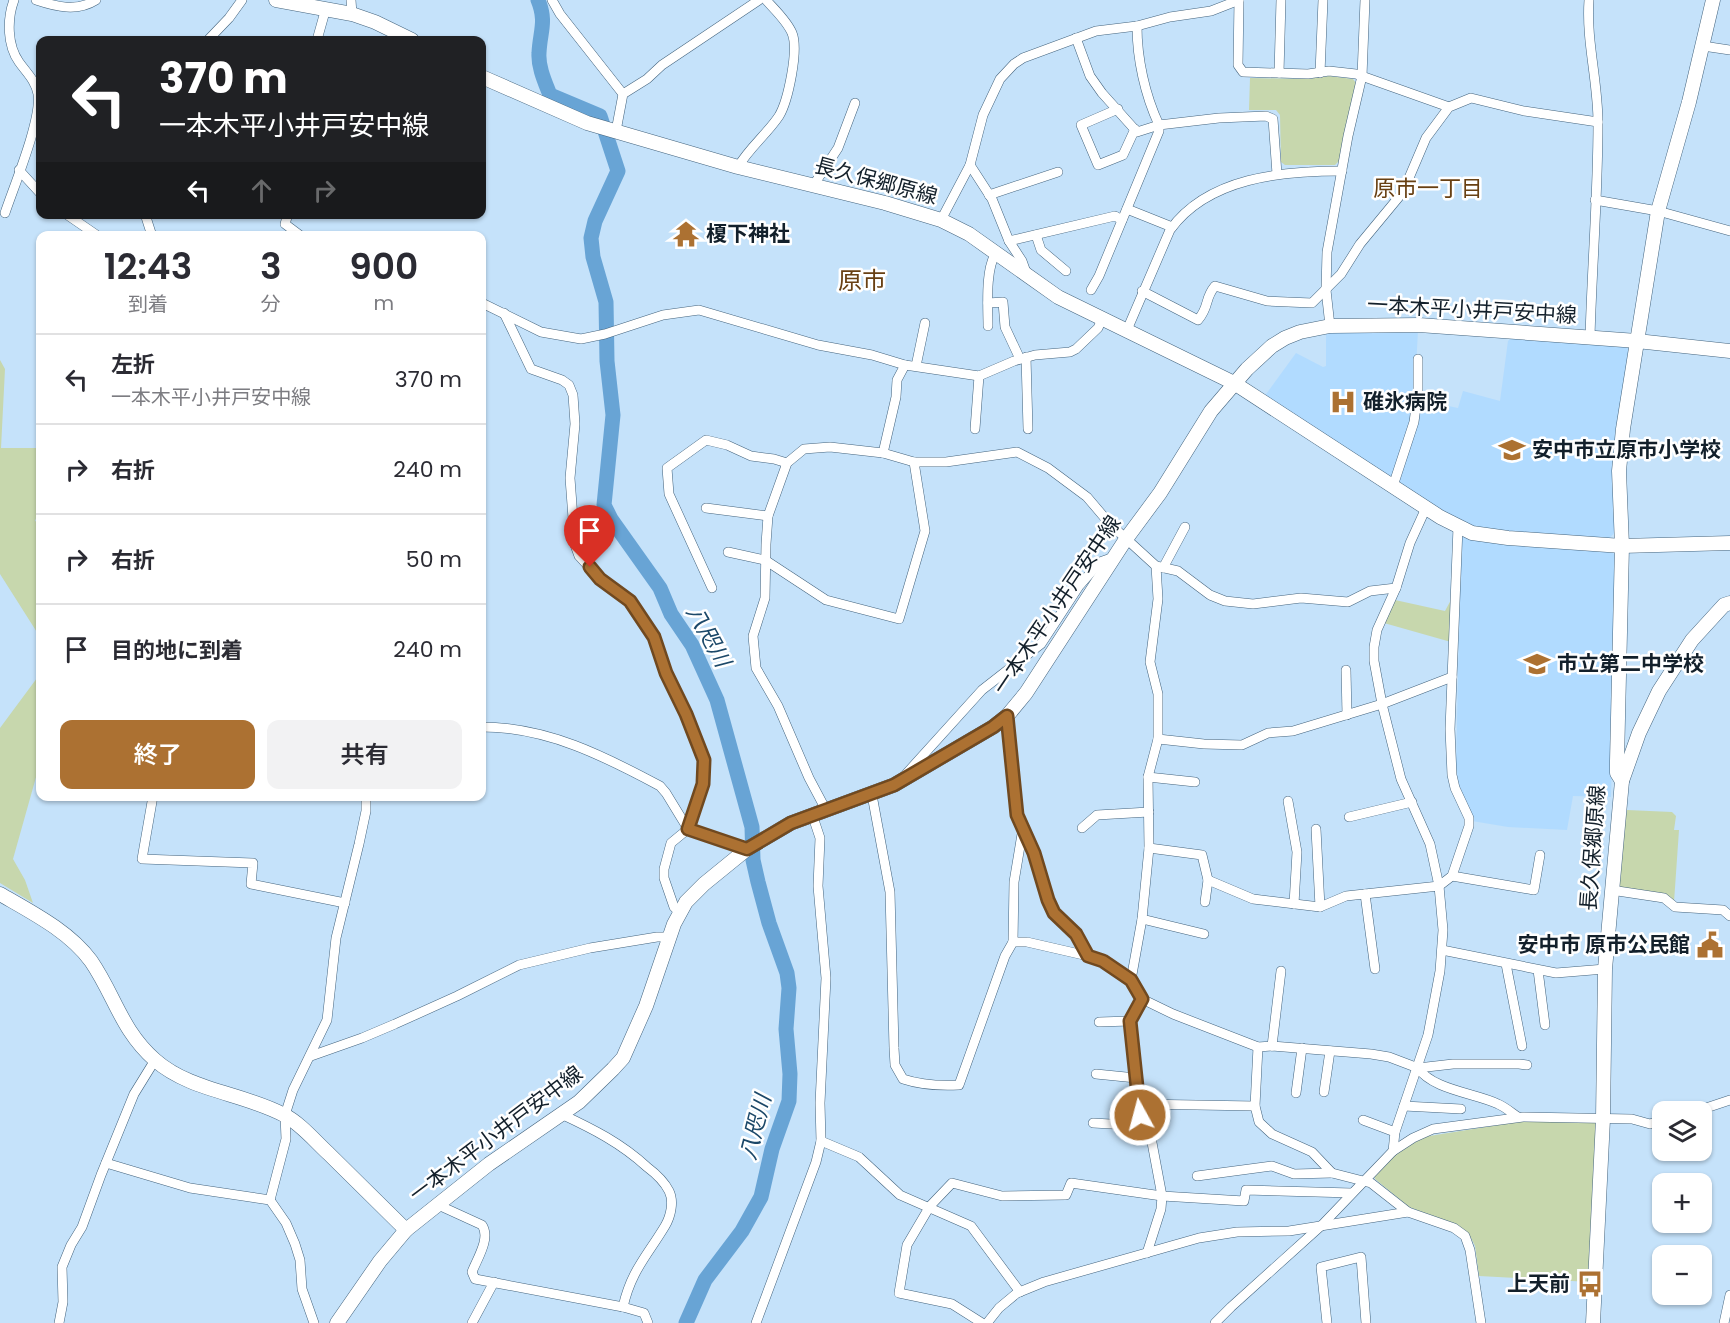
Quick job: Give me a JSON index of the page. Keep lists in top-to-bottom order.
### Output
{
  "streets": {
    "main road": ["長久保郷原線", "一本木平小井戸安中線"]
  },
  "crossings": [
    ["長久保郷原線", "一本木平小井戸安中線"]
  ],
  "districts": ["原市一丁目", "原市"],
  "water": ["八咫川"],
  "places": {
    "temple": ["榎下神社"],
    "hospital": ["碓氷病院"],
    "school or university": ["安中市立原市小学校", "市立第二中学校"],
    "public building": ["安中市 原市公民館"],
    "bus stop": ["上天前"]
  },
  "page": {
    "turn": ["370 m", "一本木平小井戸安中線"],
    "eta": [
      "12:43",
      "到着",
      "3",
      "分",
      "900",
      "m"
    ],
    "list": [
      {
        "name": "左折",
        "note": "一本木平小井戸安中線",
        "value": "370 m"
      },
      {
        "name": "右折",
        "value": "240 m"
      },
      {
        "name": "右折",
        "value": "50 m"
      },
      {
        "name": "目的地に到着",
        "value": "240 m"
      }
    ],
    "buttons": ["終了", "共有"],
    "map_buttons": ["+", "−"]
  }
}
